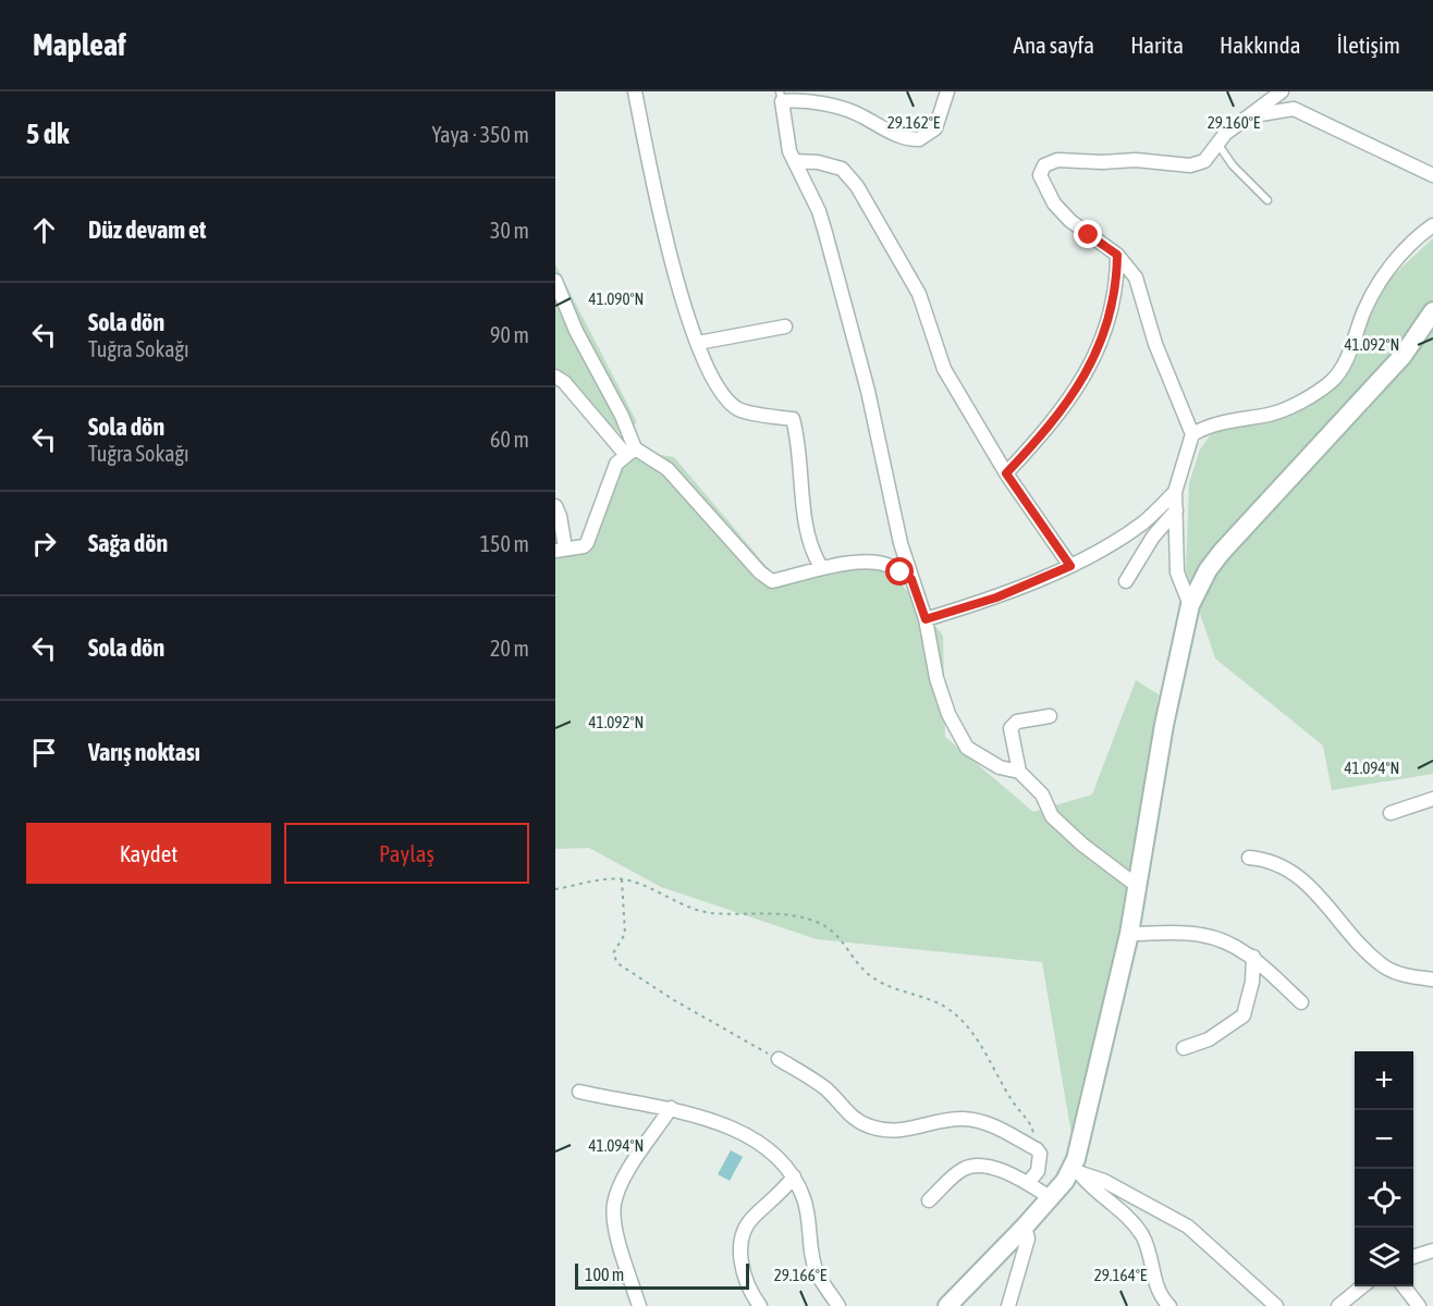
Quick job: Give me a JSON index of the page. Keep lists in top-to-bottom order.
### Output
{
  "scale_bar": "100 m",
  "page": {
    "header": "Mapleaf",
    "nav": [
      "Ana sayfa",
      "Harita",
      "Hakkında",
      "İletişim"
    ],
    "heading": ["5 dk", "Yaya · 350 m"],
    "list": [
      ["Düz devam et", "30 m"],
      ["Sola dön", "Tuğra Sokağı", "90 m"],
      ["Sola dön", "Tuğra Sokağı", "60 m"],
      ["Sağa dön", "150 m"],
      ["Sola dön", "20 m"],
      "Varış noktası"
    ],
    "buttons": ["Kaydet", "Paylaş"],
    "map_buttons": ["+", "−"],
    "scale": "100 m"
  },
  "coordinates": [
    "29.162°E",
    "29.160°E",
    "41.090°N",
    "41.092°N",
    "41.094°N",
    "29.166°E",
    "29.164°E"
  ]
}
